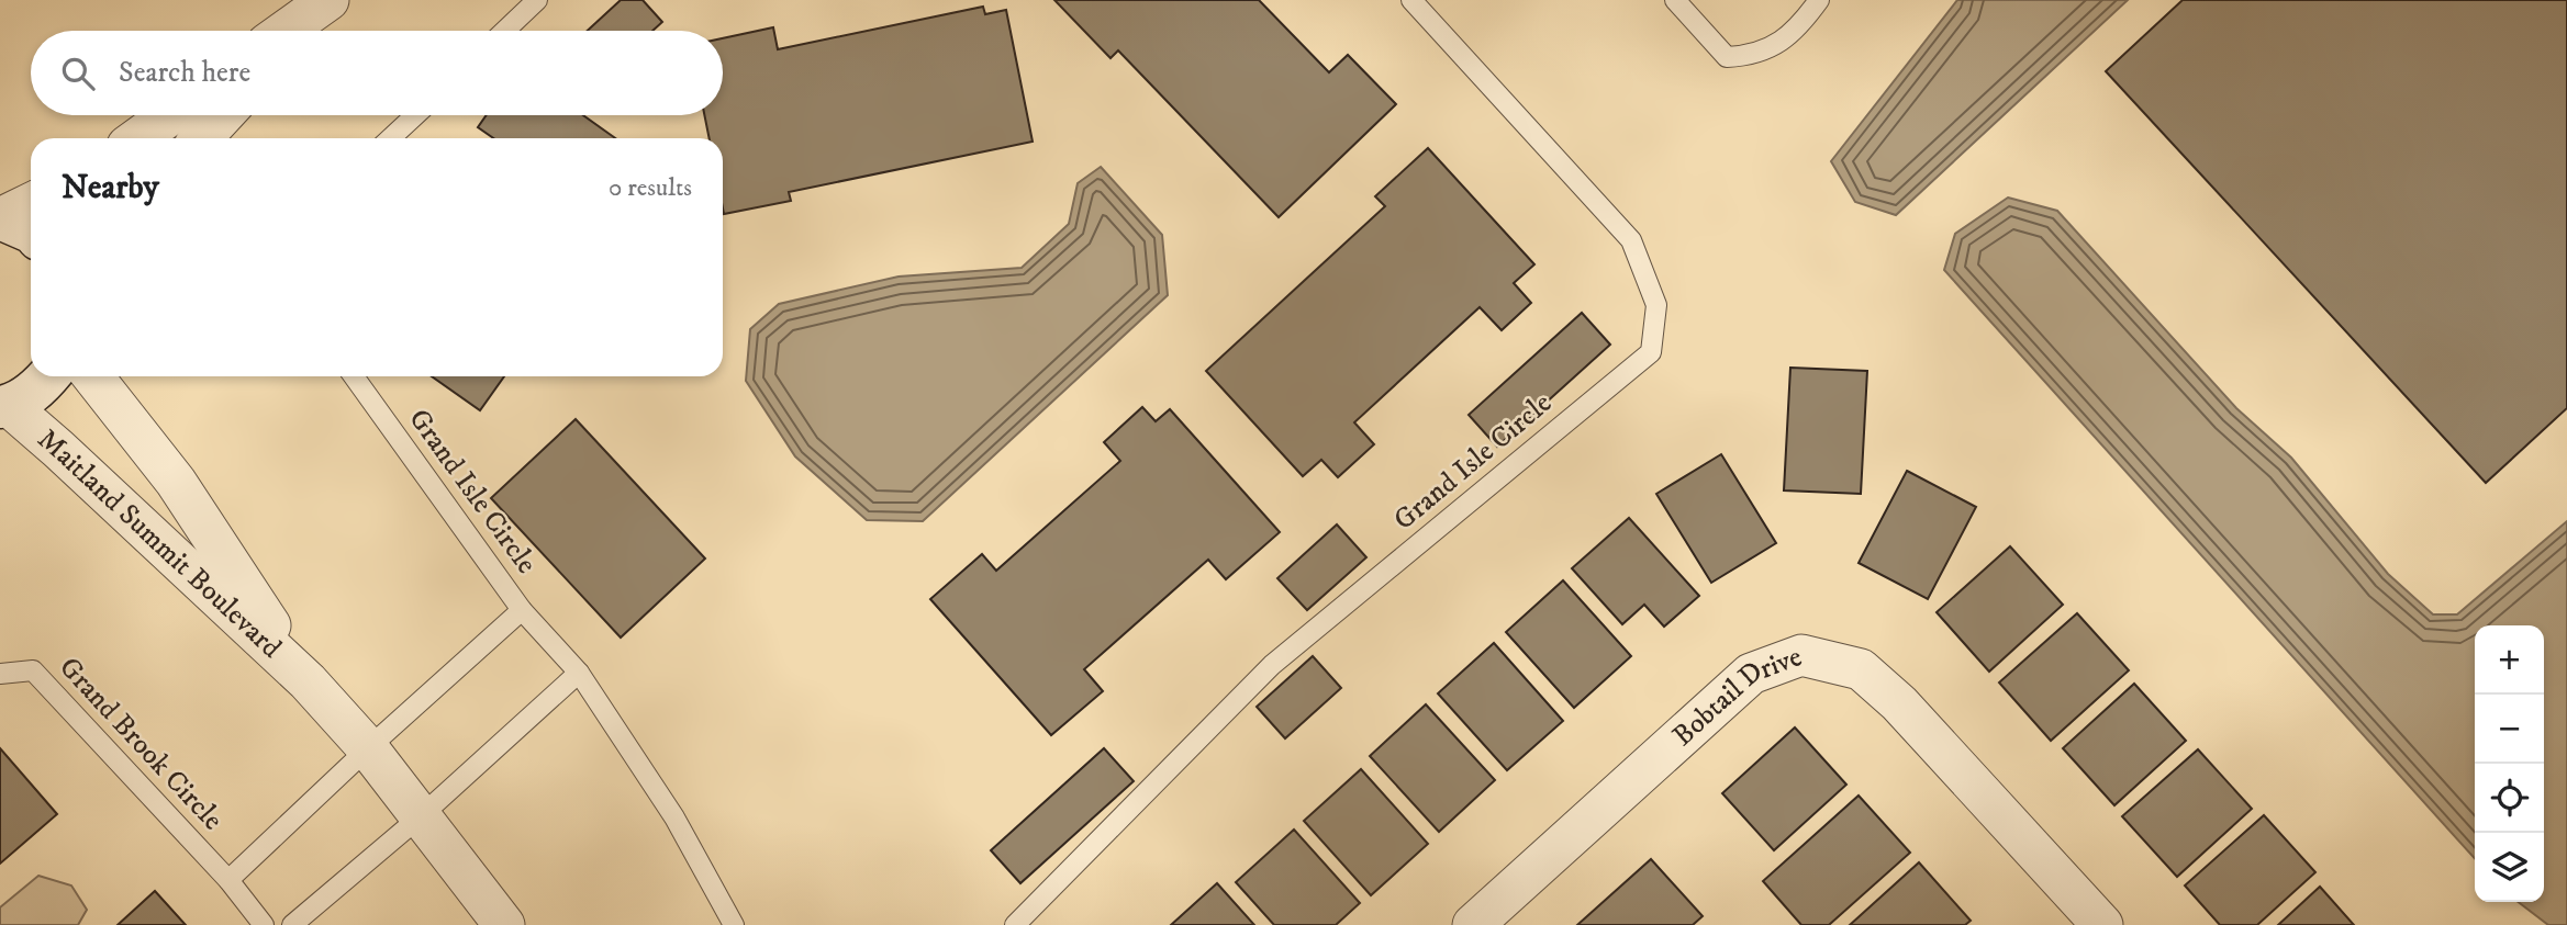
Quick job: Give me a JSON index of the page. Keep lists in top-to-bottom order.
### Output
{
  "streets": {
    "street": ["Maitland Summit Boulevard", "Bobtail Drive"],
    "lane": ["Grand Isle Circle", "Grand Brook Circle"]
  },
  "crossings": [
    ["Grand Isle Circle", "Maitland Summit Boulevard"]
  ],
  "page": {
    "search": "Search here",
    "heading": ["Nearby", "0 results"],
    "map_buttons": ["+", "−"]
  }
}
